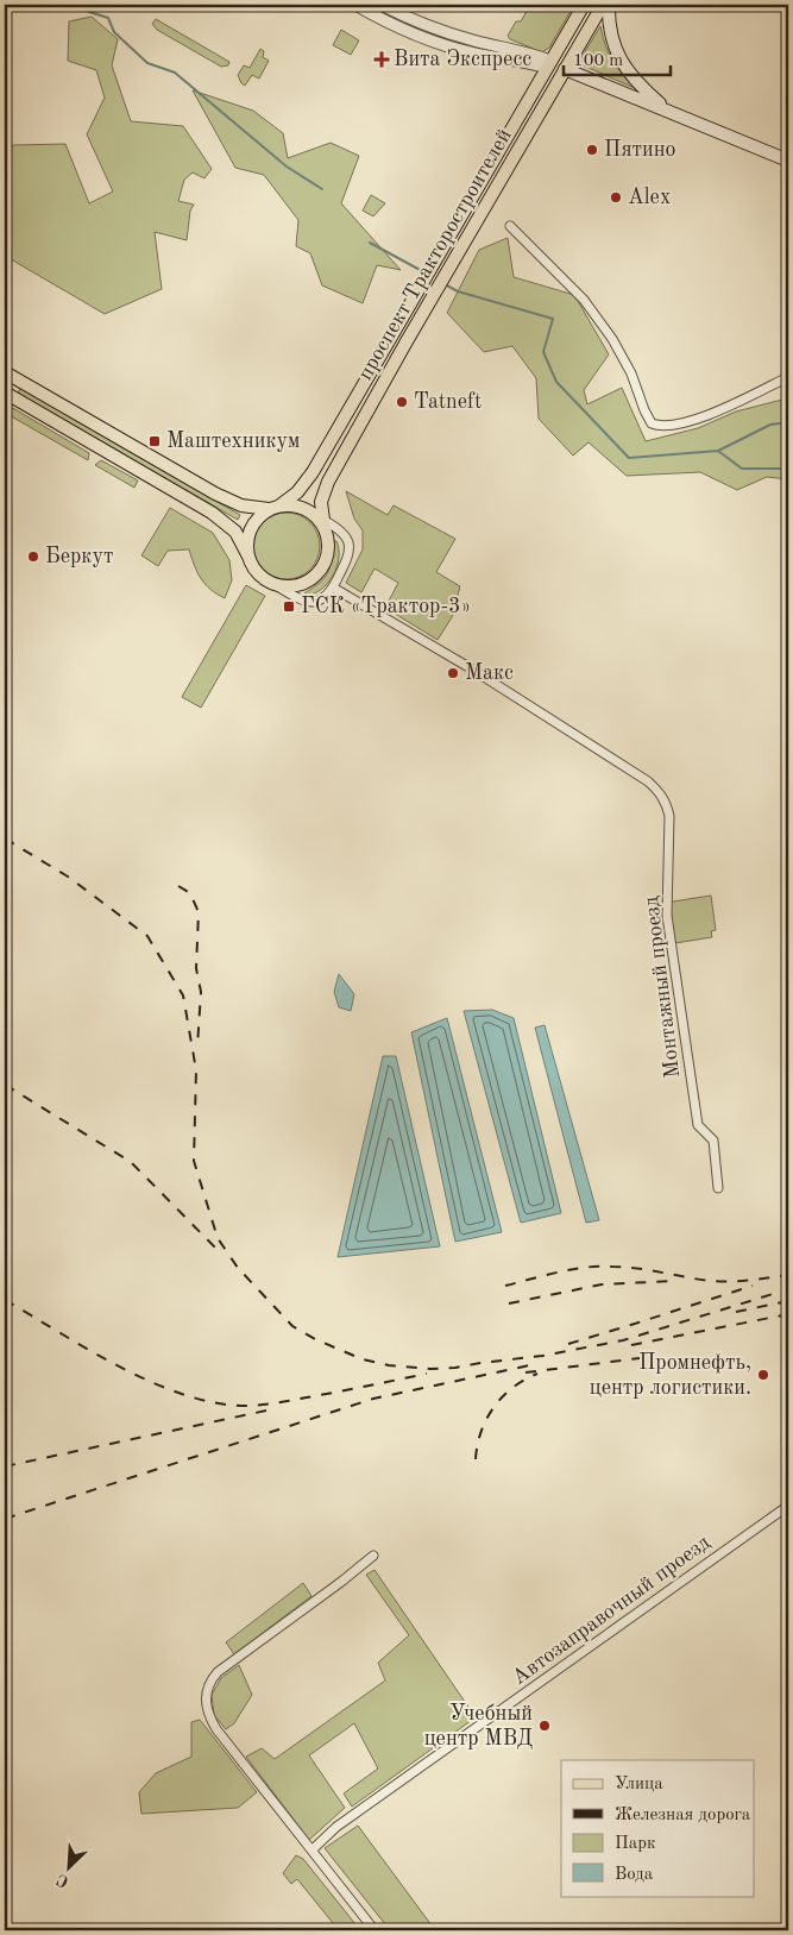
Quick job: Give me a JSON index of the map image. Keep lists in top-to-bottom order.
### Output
{
  "streets": {
    "main road": ["проспект Тракторостроителей"],
    "street": ["Монтажный проезд", "Автозаправочный проезд"]
  },
  "places": {
    "health": ["Вита Экспресс"],
    "other": [
      "Пятино",
      "Alex",
      "Tatneft",
      "Беркут",
      "Макс",
      "Промнефть, центр логистики.",
      "Учебный центр МВД"
    ],
    "transit": ["Маштехникум", "ГСК «Трактор-3»"]
  },
  "legend": [
    "Улица",
    "Железная дорога",
    "Парк",
    "Вода"
  ],
  "scale_bar": "100 m",
  "north": "bottom left"
}
